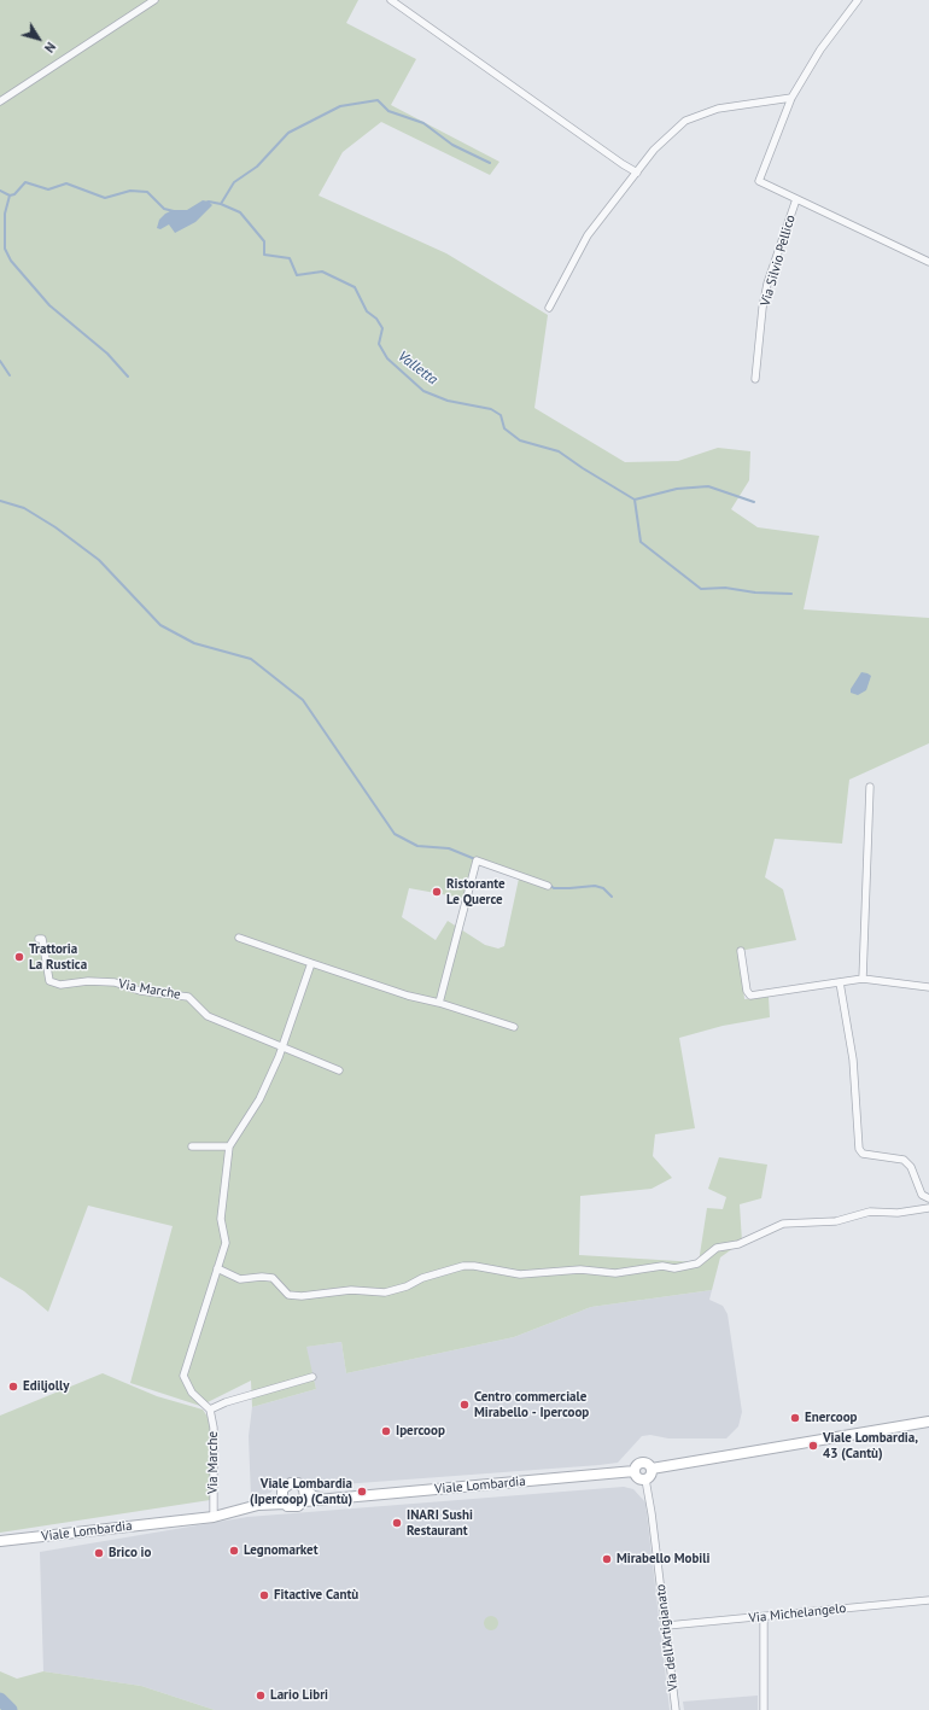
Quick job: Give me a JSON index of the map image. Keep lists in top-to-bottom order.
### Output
{
  "streets": {
    "main road": ["Viale Lombardia"],
    "street": [
      "Via Silvio Pellico",
      "Via Marche",
      "Via Michelangelo",
      "Via dell'Artigianato"
    ]
  },
  "crossings": [
    ["Via Marche", "Viale Lombardia"],
    ["Viale Lombardia", "Via dell'Artigianato"],
    ["Via Michelangelo", "Via dell'Artigianato"]
  ],
  "water": ["Valletta"],
  "places": [
    "Ristorante Le Querce",
    "Trattoria La Rustica",
    "Ediljolly",
    "Centro commerciale Mirabello - Ipercoop",
    "Enercoop",
    "Ipercoop",
    "Viale Lombardia, 43 (Cantù)",
    "Viale Lombardia (Ipercoop) (Cantù)",
    "INARI Sushi Restaurant",
    "Legnomarket",
    "Brico io",
    "Mirabello Mobili",
    "Fitactive Cantù",
    "Lario Libri"
  ],
  "north": "bottom right"
}
